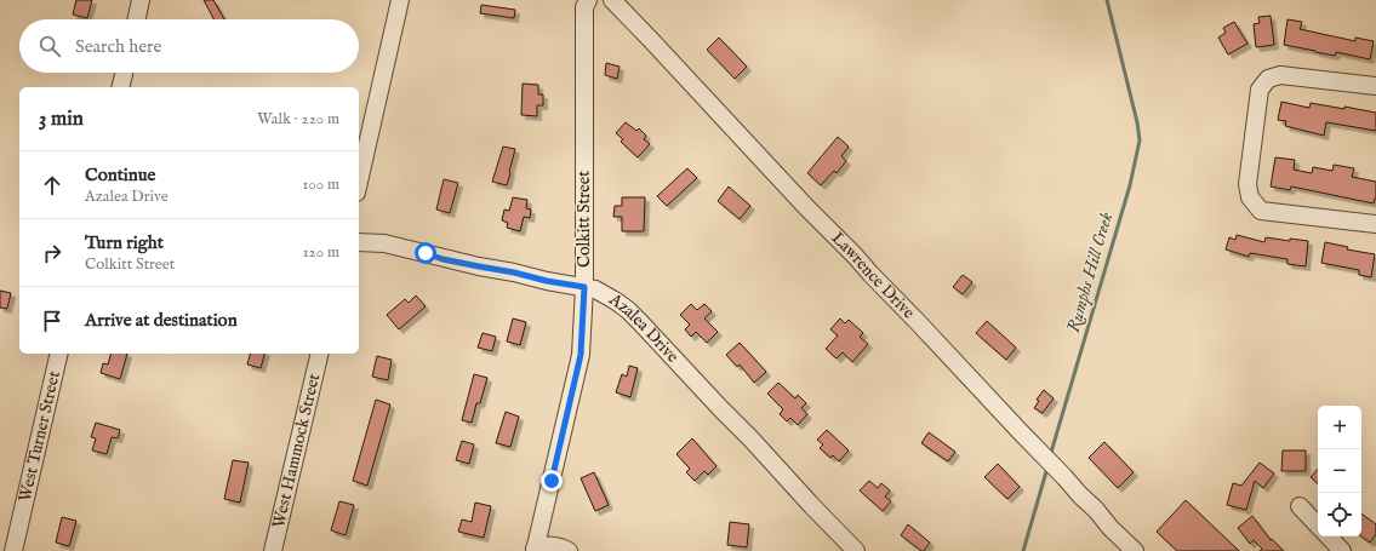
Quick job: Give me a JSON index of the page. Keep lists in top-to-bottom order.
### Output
{
  "streets": {
    "street": [
      "Colkitt Street",
      "Lawrence Drive",
      "Azalea Drive",
      "West Turner Street",
      "West Hammock Street"
    ]
  },
  "crossings": [
    ["Colkitt Street", "Azalea Drive"]
  ],
  "water": ["Rumphs Hill Creek"],
  "page": {
    "search": "Search here",
    "heading": ["3 min", "Walk · 220 m"],
    "list": [
      ["Continue", "Azalea Drive", "100 m"],
      ["Turn right", "Colkitt Street", "120 m"],
      "Arrive at destination"
    ],
    "map_buttons": ["+", "−"]
  }
}
